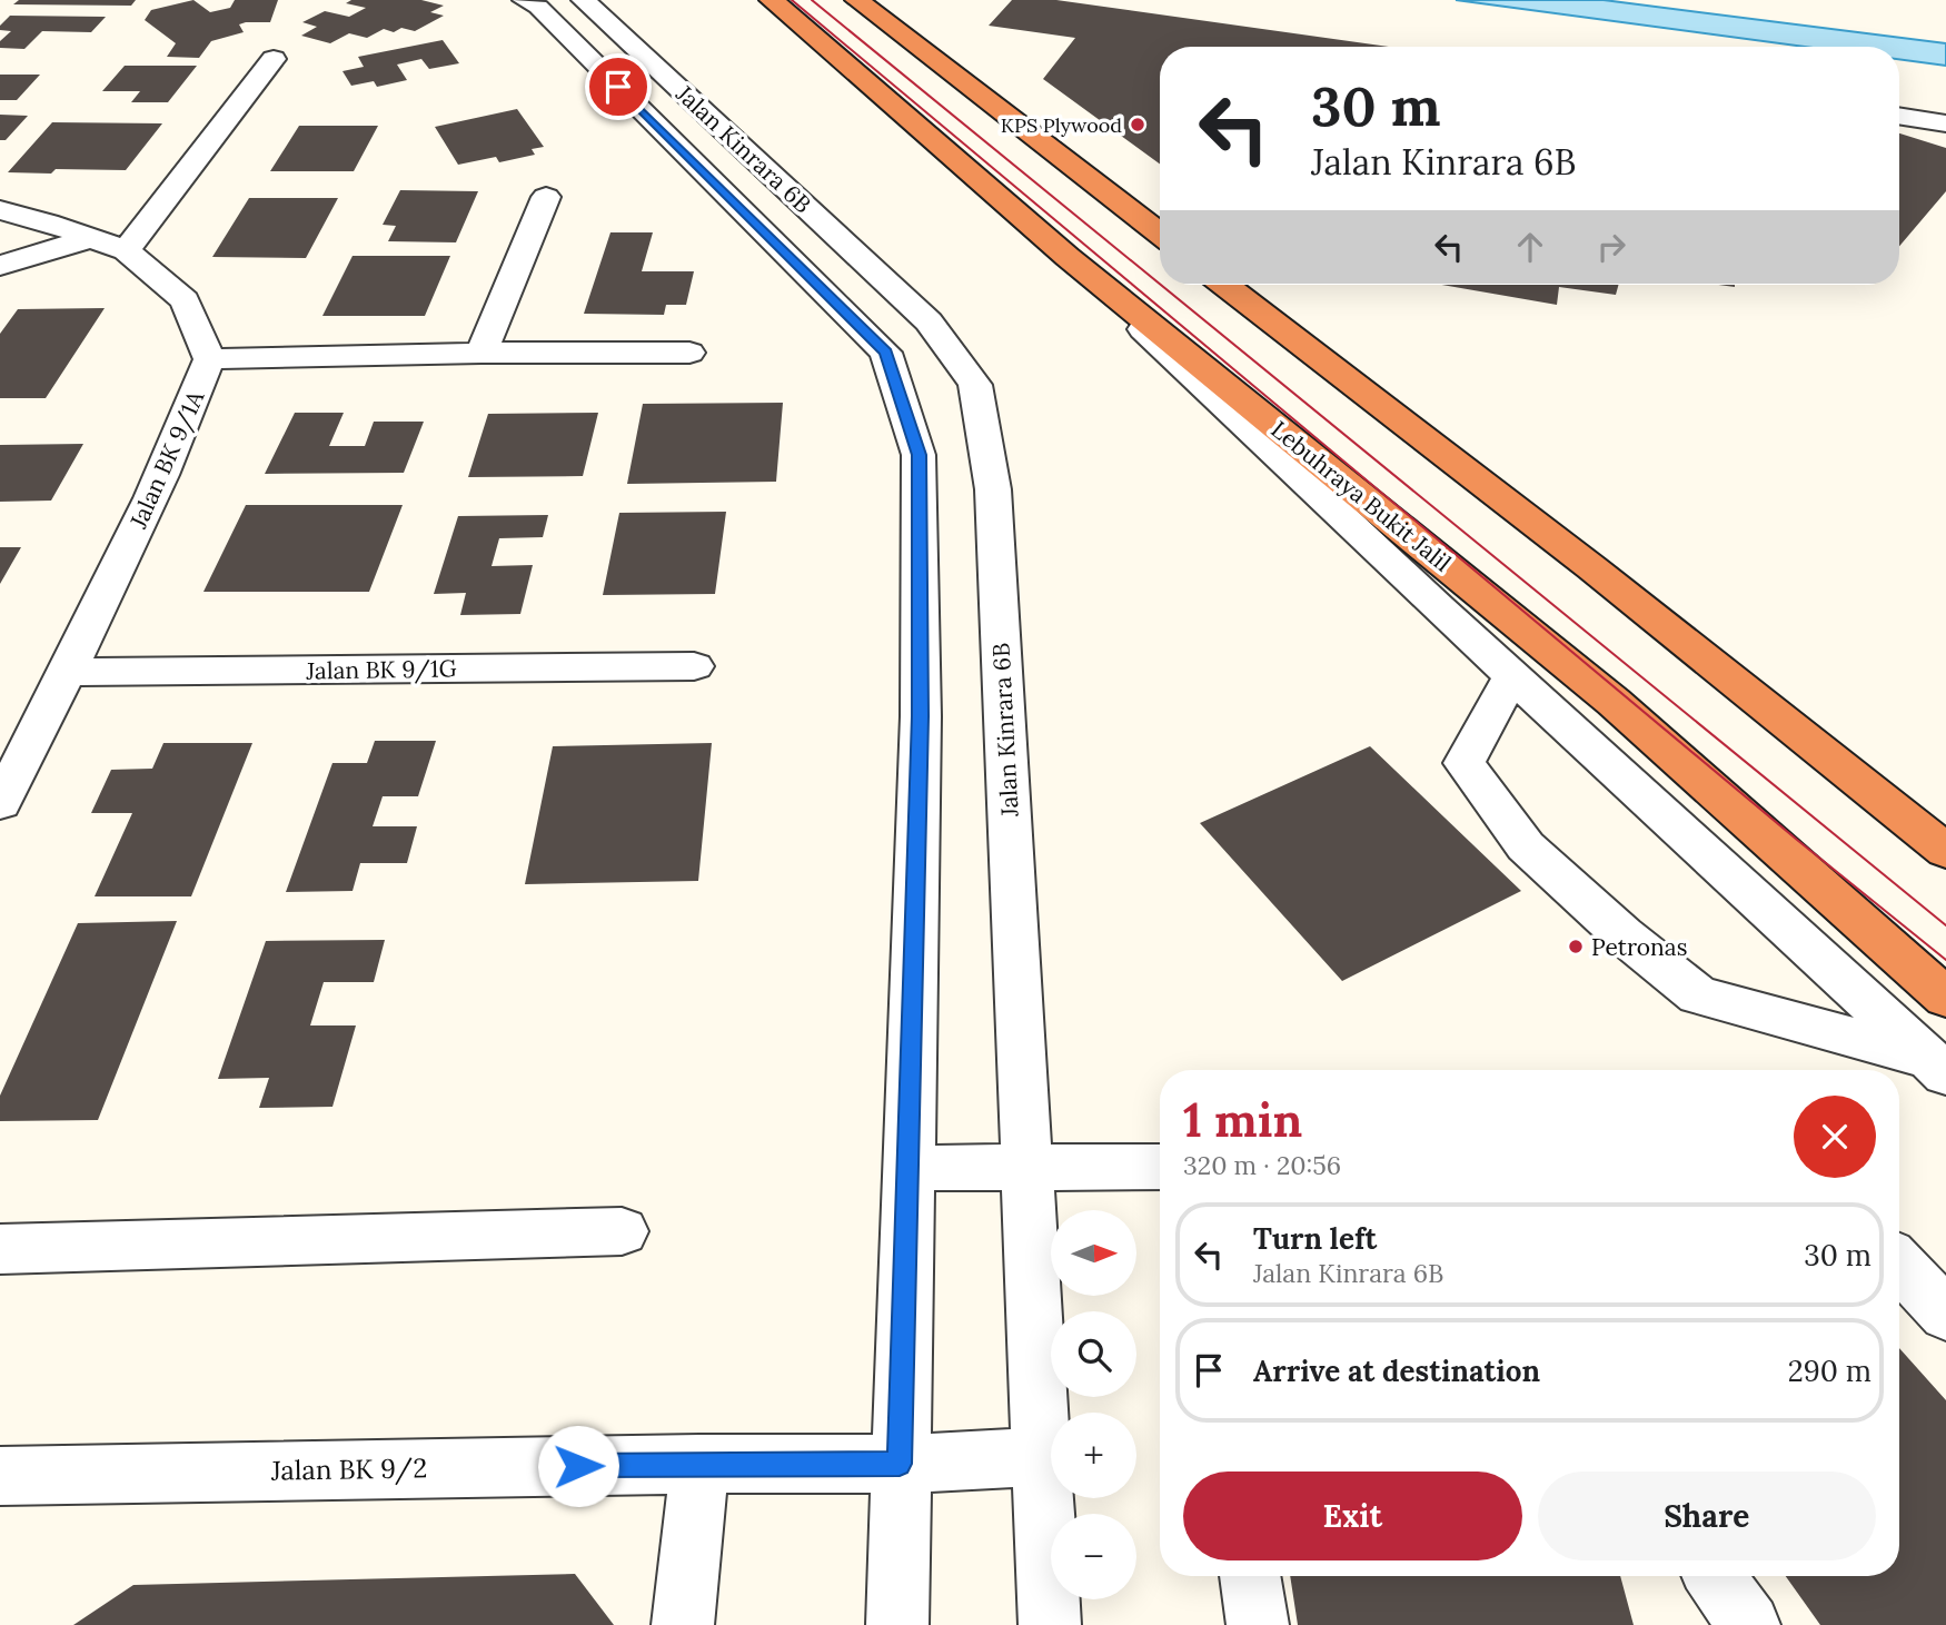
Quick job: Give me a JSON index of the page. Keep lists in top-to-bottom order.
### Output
{
  "streets": {
    "highway": ["Lebuhraya Bukit Jalil"],
    "street": [
      "Jalan Kinrara 6B",
      "Jalan BK 9/1A",
      "Jalan BK 9/1G",
      "Jalan BK 9/2"
    ]
  },
  "crossings": [
    ["Jalan Kinrara 6B", "Jalan BK 9/2"],
    ["Jalan BK 9/1A", "Jalan BK 9/1G"]
  ],
  "places": ["KPS Plywood", "Petronas"],
  "north": "right",
  "page": {
    "turn": ["30 m", "Jalan Kinrara 6B"],
    "heading": ["1 min", "320 m · 20:56"],
    "list": [
      {
        "name": "Turn left",
        "note": "Jalan Kinrara 6B",
        "value": "30 m"
      },
      {
        "name": "Arrive at destination",
        "value": "290 m"
      }
    ],
    "map_buttons": ["+", "−"],
    "buttons": ["Exit", "Share"]
  }
}
